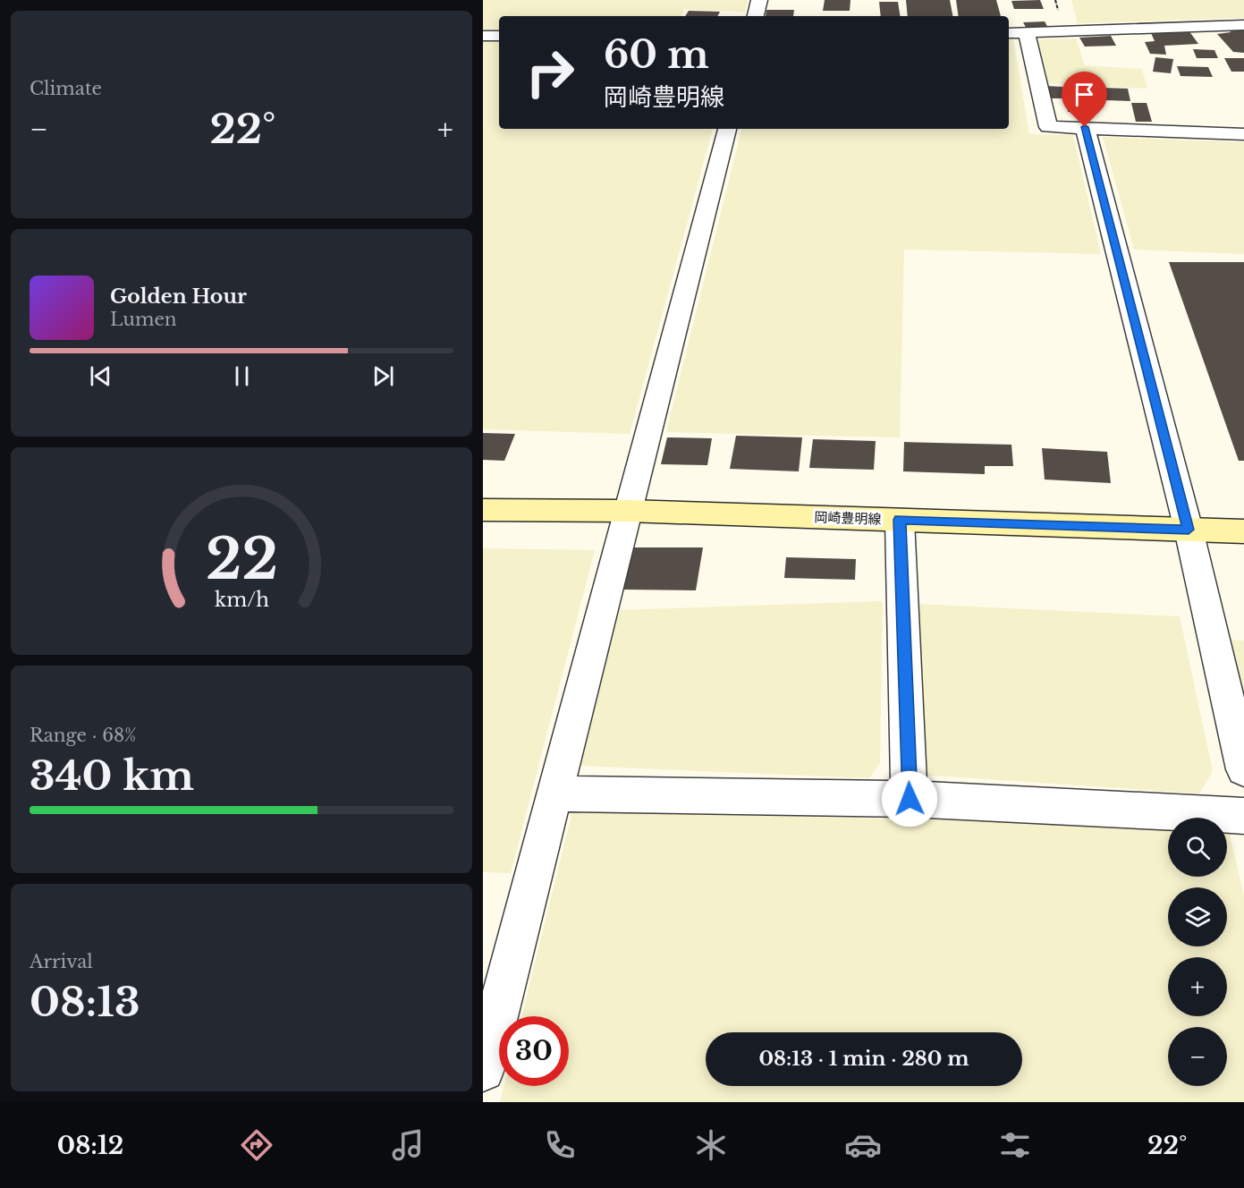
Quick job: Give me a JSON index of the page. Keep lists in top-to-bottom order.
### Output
{
  "streets": {
    "main road": ["岡崎豊明線"]
  },
  "page": {
    "tile": [
      "Climate",
      ["Range · 68%", "340 km"],
      ["Arrival", "08:13"]
    ],
    "turn": ["60 m", "岡崎豊明線"],
    "heat": ["−", "22°", "+"],
    "song": ["Golden Hour", "Lumen"],
    "map_buttons": ["+", "−"],
    "limit": "30",
    "trip": "08:13 · 1 min · 280 m",
    "tabs": ["08:12", "22°"],
    "gauge": ["22", "km/h"]
  }
}
